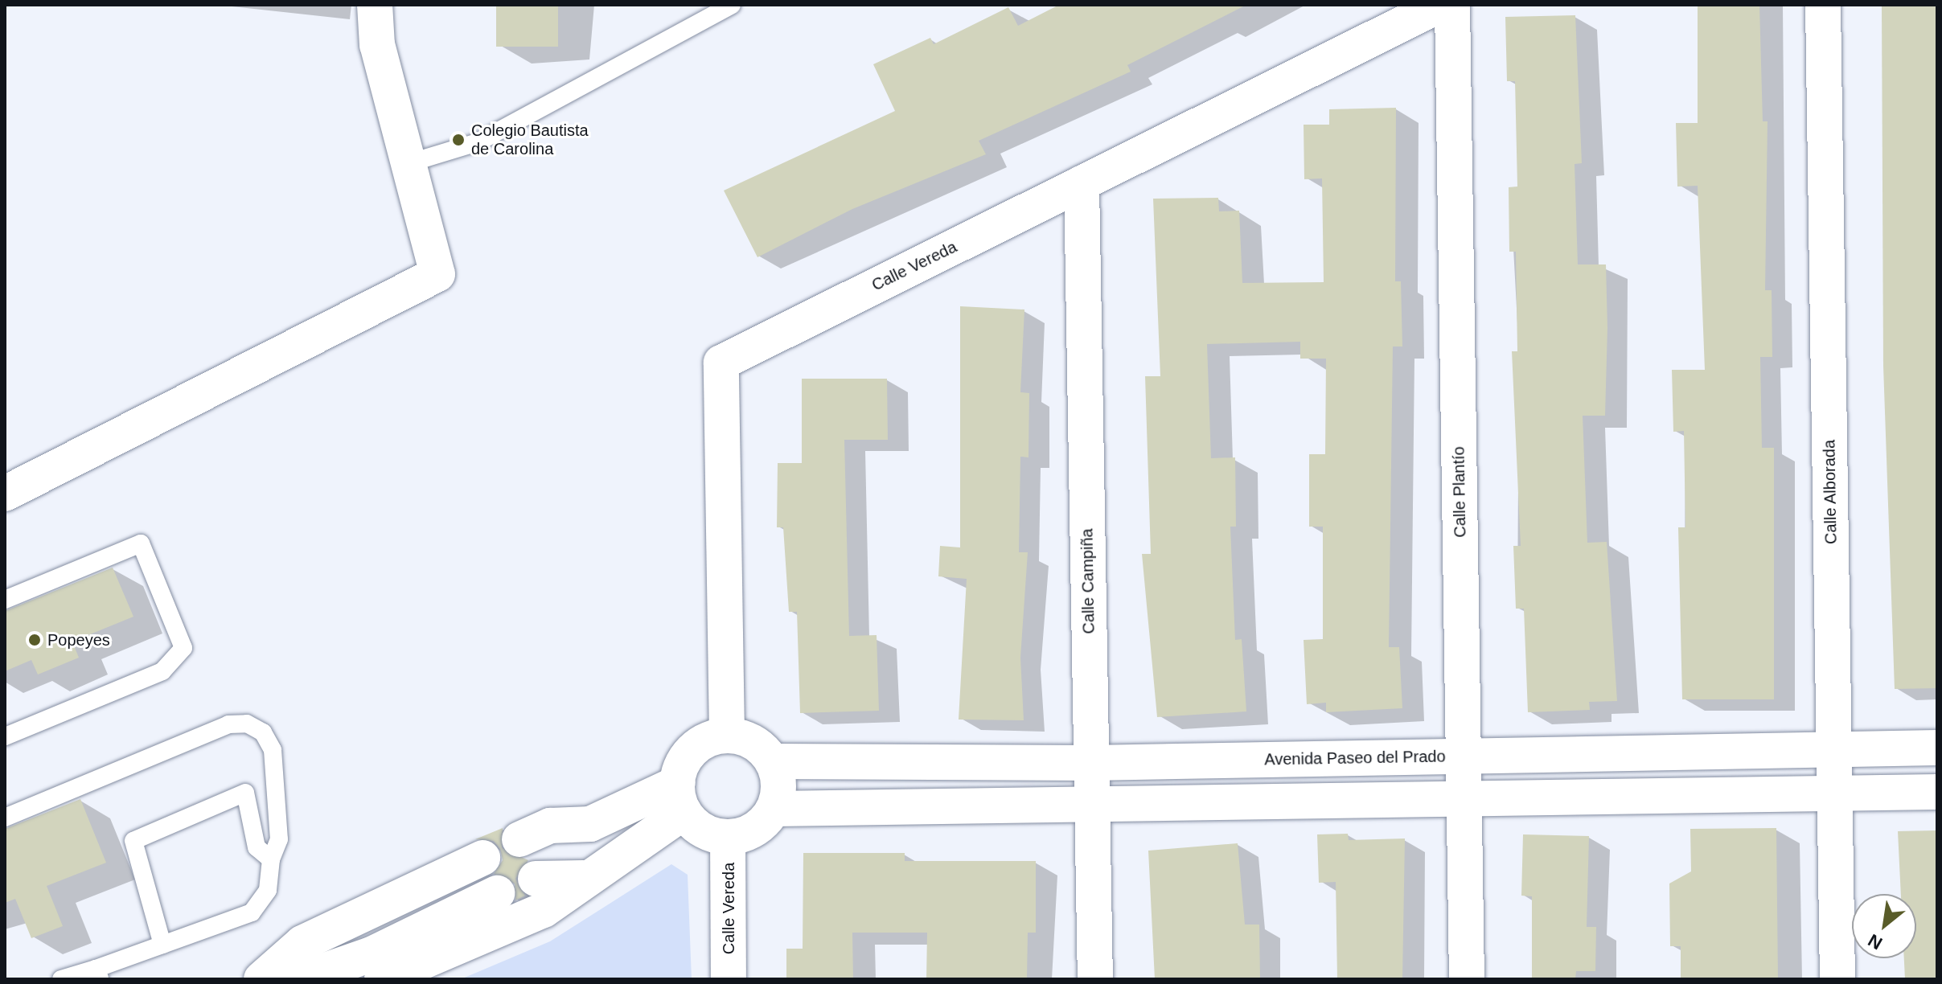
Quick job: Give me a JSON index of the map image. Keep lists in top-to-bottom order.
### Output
{
  "streets": {
    "street": [
      "Calle Vereda",
      "Calle Plantío",
      "Calle Alborada",
      "Calle Campiña",
      "Avenida Paseo del Prado"
    ]
  },
  "crossings": [
    ["Calle Vereda", "Calle Campiña"],
    ["Calle Vereda", "Avenida Paseo del Prado"],
    ["Calle Plantío", "Avenida Paseo del Prado"],
    ["Calle Alborada", "Avenida Paseo del Prado"],
    ["Calle Campiña", "Avenida Paseo del Prado"]
  ],
  "places": ["Colegio Bautista de Carolina", "Popeyes"],
  "north": "bottom left"
}
